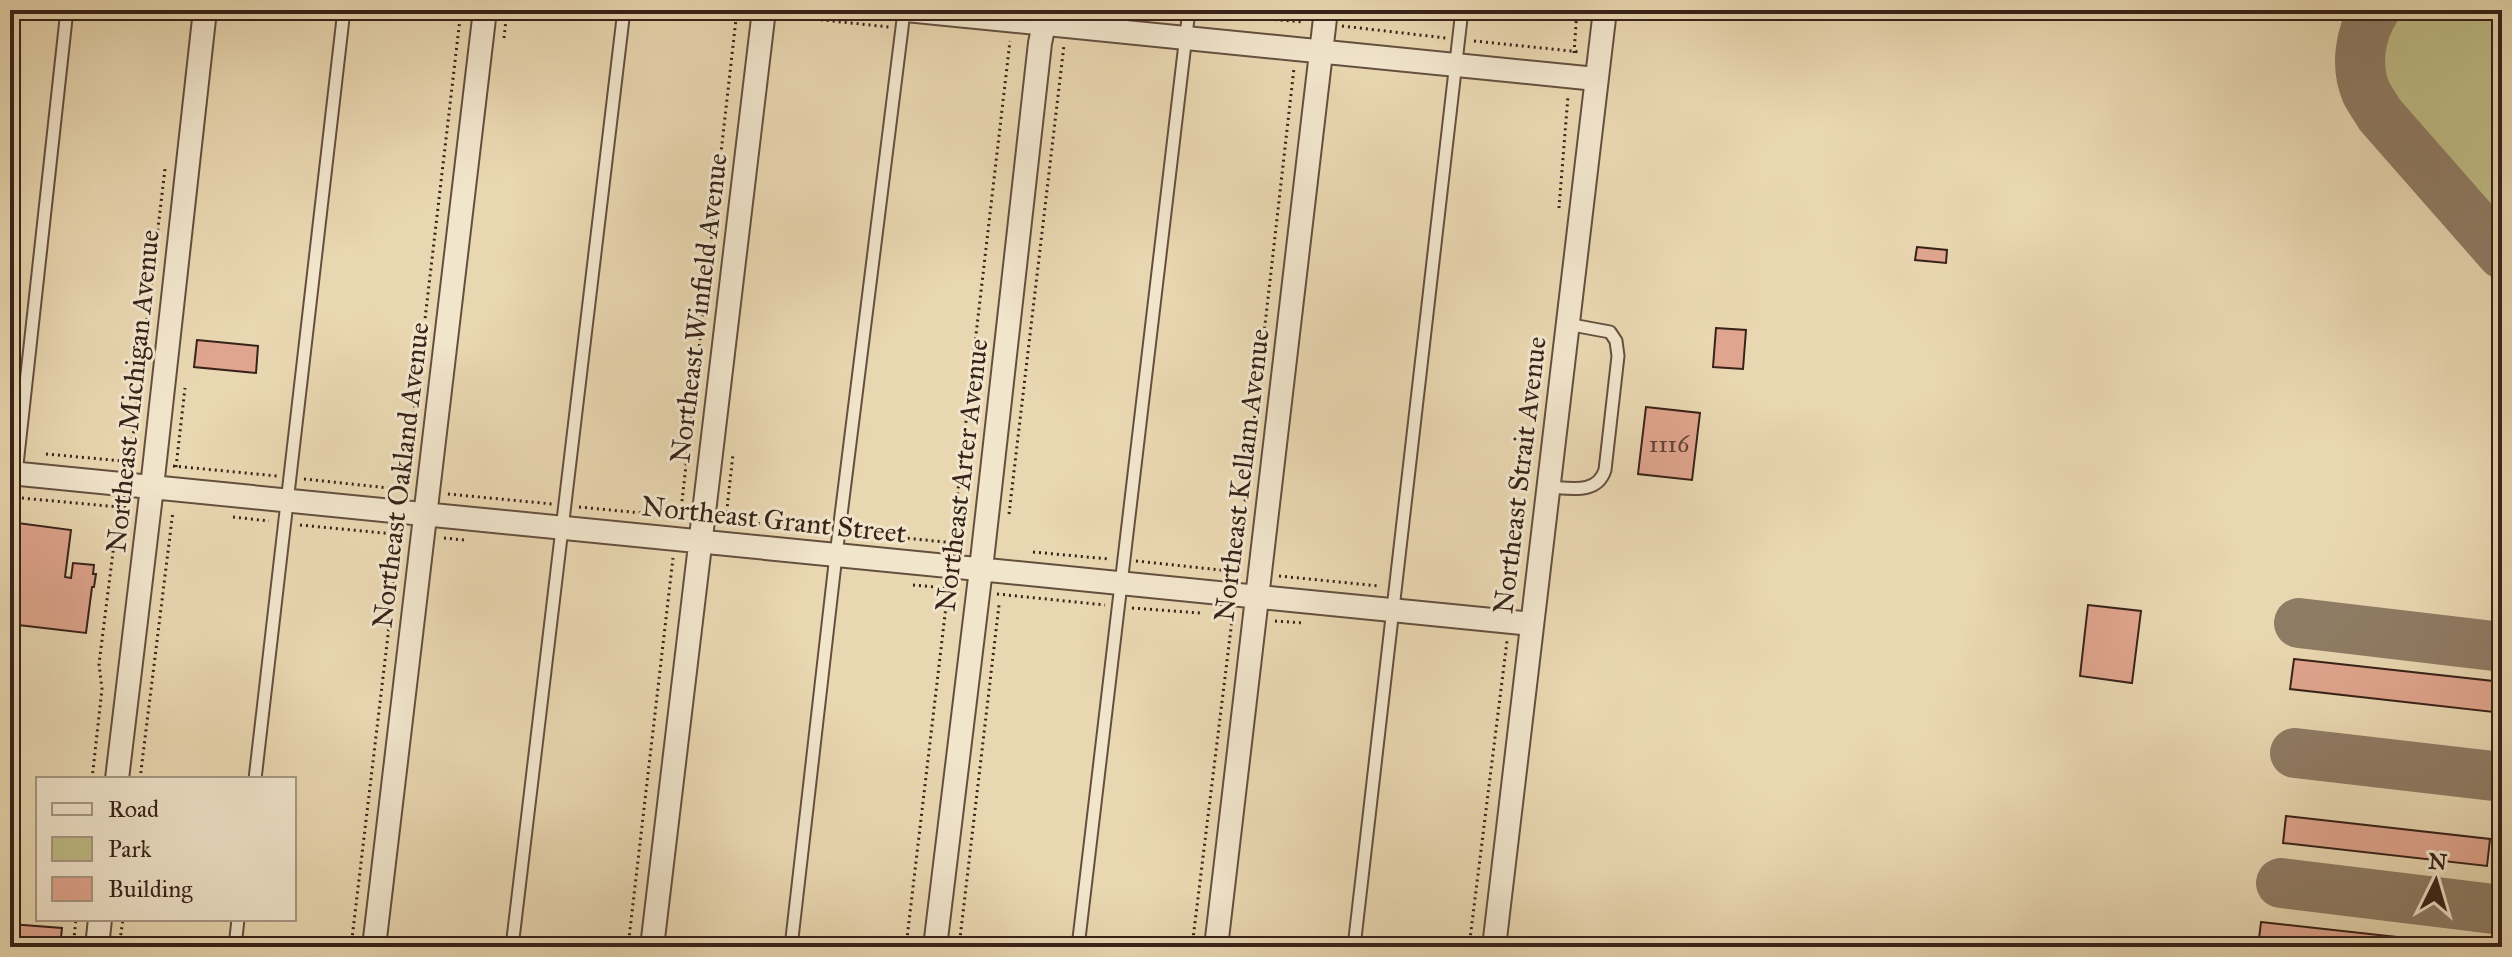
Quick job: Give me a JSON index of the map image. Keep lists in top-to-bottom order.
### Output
{
  "streets": {
    "street": [
      "Northeast Winfield Avenue",
      "Northeast Michigan Avenue",
      "Northeast Oakland Avenue",
      "Northeast Arter Avenue",
      "Northeast Kellam Avenue",
      "Northeast Strait Avenue",
      "Northeast Grant Street"
    ]
  },
  "crossings": [
    ["Northeast Winfield Avenue", "Northeast Grant Street"],
    ["Northeast Michigan Avenue", "Northeast Grant Street"],
    ["Northeast Oakland Avenue", "Northeast Grant Street"],
    ["Northeast Arter Avenue", "Northeast Grant Street"],
    ["Northeast Kellam Avenue", "Northeast Grant Street"],
    ["Northeast Strait Avenue", "Northeast Grant Street"]
  ],
  "house_numbers": ["1116"],
  "legend": ["Road", "Park", "Building"],
  "north": "top"
}
